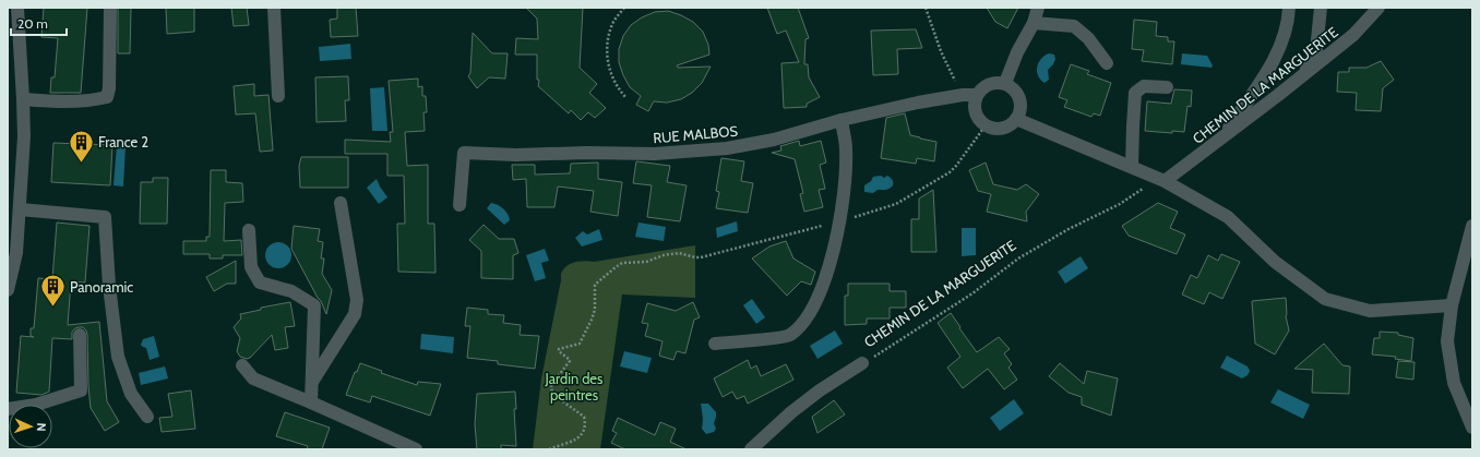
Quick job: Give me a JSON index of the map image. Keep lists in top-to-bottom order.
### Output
{
  "streets": {
    "street": ["CHEMIN DE LA MARGUERITE", "RUE MALBOS"]
  },
  "parks": ["Jardin des peintres"],
  "places": {
    "building": ["France 2", "Panoramic"]
  },
  "scale_bar": "20 m",
  "north": "right"
}
